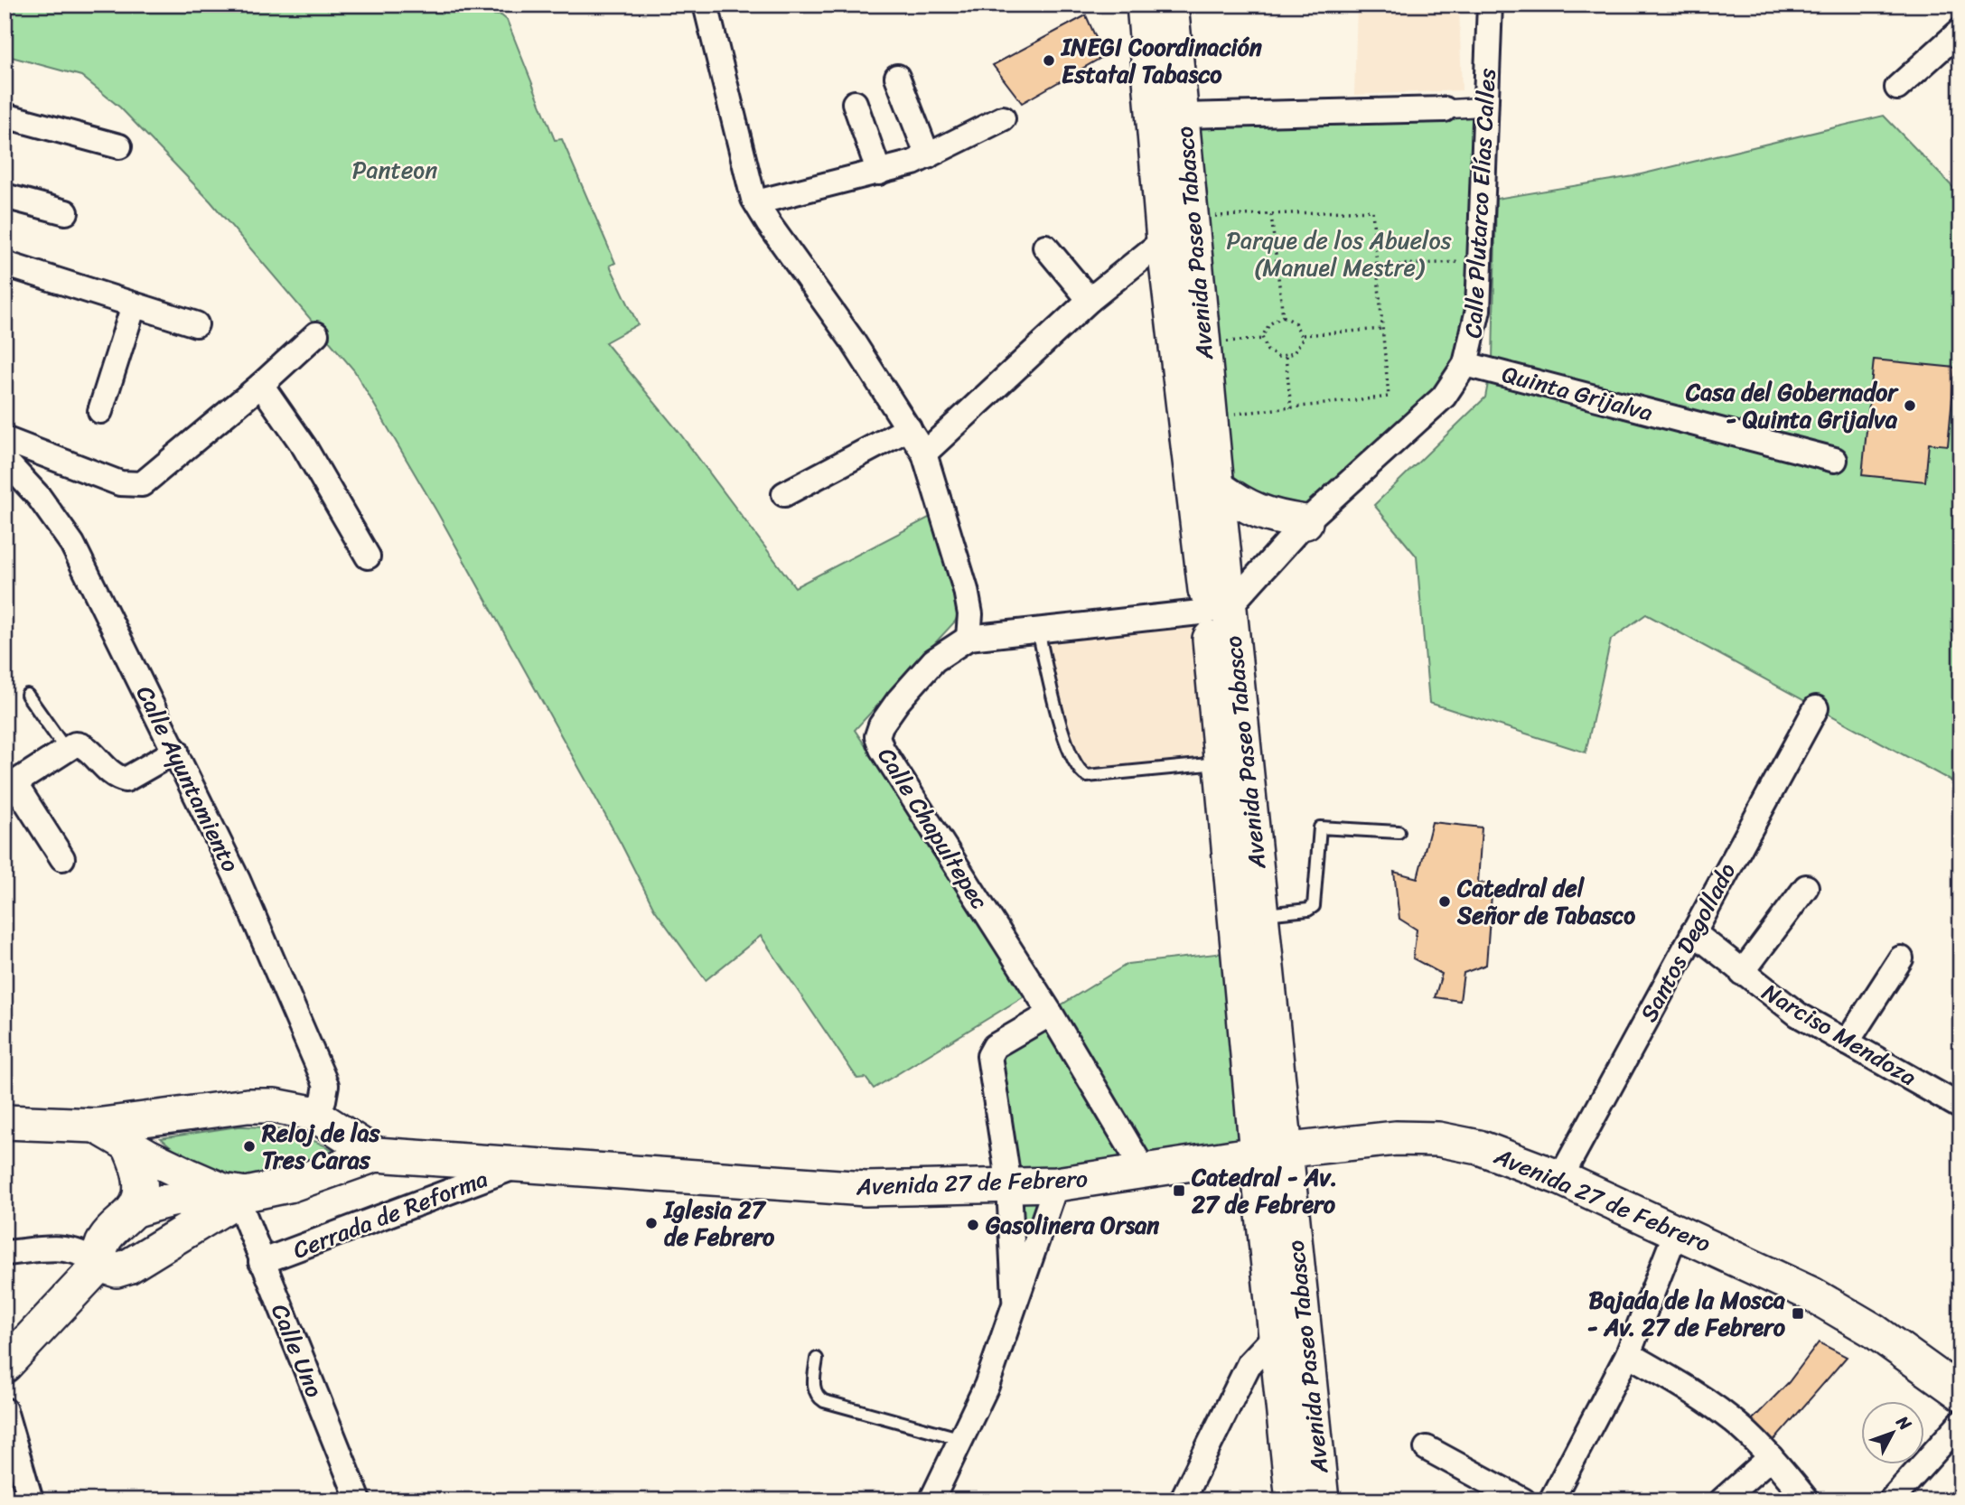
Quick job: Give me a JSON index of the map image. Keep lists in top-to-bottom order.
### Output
{
  "streets": {
    "main road": ["Avenida Paseo Tabasco", "Avenida 27 de Febrero"],
    "street": [
      "Calle Plutarco Elías Calles",
      "Quinta Grijalva",
      "Calle Ayuntamiento",
      "Calle Chapultepec",
      "Santos Degollado",
      "Narciso Mendoza",
      "Cerrada de Reforma",
      "Calle Uno"
    ]
  },
  "crossings": [
    ["Calle Plutarco Elías Calles", "Avenida Paseo Tabasco"],
    ["Calle Plutarco Elías Calles", "Quinta Grijalva"],
    ["Calle Plutarco Elías Calles", "Calle Chapultepec"],
    ["Avenida Paseo Tabasco", "Calle Chapultepec"],
    ["Avenida Paseo Tabasco", "Avenida 27 de Febrero"],
    ["Calle Ayuntamiento", "Avenida 27 de Febrero"],
    ["Calle Chapultepec", "Avenida 27 de Febrero"],
    ["Santos Degollado", "Narciso Mendoza"],
    ["Santos Degollado", "Avenida 27 de Febrero"],
    ["Avenida 27 de Febrero", "Cerrada de Reforma"],
    ["Avenida 27 de Febrero", "Calle Uno"],
    ["Cerrada de Reforma", "Calle Uno"]
  ],
  "parks": ["Panteon", "Parque de los Abuelos (Manuel Mestre)"],
  "places": {
    "other": [
      "INEGI Coordinación Estatal Tabasco",
      "Casa del Gobernador - Quinta Grijalva",
      "Catedral del Señor de Tabasco",
      "Reloj de las Tres Caras",
      "Iglesia 27 de Febrero",
      "Gasolinera Orsan"
    ],
    "transit": ["Catedral - Av. 27 de Febrero", "Bajada de la Mosca - Av. 27 de Febrero"]
  },
  "north": "top right"
}
